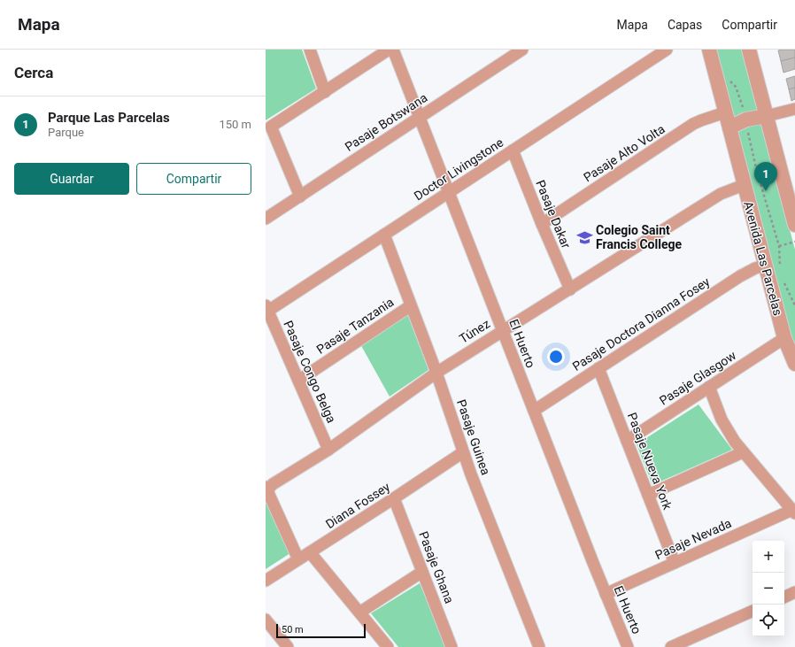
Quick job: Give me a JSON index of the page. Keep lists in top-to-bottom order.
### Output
{
  "streets": {
    "street": [
      "Pasaje Botswana",
      "Pasaje Alto Volta",
      "Doctor Livingstone",
      "Pasaje Dakar",
      "Avenida Las Parcelas",
      "Pasaje Doctora Dianna Fosey",
      "Pasaje Tanzania",
      "Túnez",
      "El Huerto",
      "Pasaje Congo Belga",
      "Pasaje Glasgow",
      "Pasaje Guinea",
      "Pasaje Nueva York",
      "Diana Fossey",
      "Pasaje Nevada",
      "Pasaje Ghana"
    ]
  },
  "crossings": [
    ["Pasaje Botswana", "El Huerto"],
    ["Pasaje Alto Volta", "Pasaje Dakar"],
    ["Pasaje Alto Volta", "Avenida Las Parcelas"],
    ["Doctor Livingstone", "Pasaje Dakar"],
    ["Doctor Livingstone", "El Huerto"],
    ["Doctor Livingstone", "Pasaje Congo Belga"],
    ["Doctor Livingstone", "Pasaje Guinea"],
    ["Pasaje Dakar", "Túnez"],
    ["Avenida Las Parcelas", "Pasaje Doctora Dianna Fosey"],
    ["Avenida Las Parcelas", "Túnez"],
    ["Avenida Las Parcelas", "Pasaje Glasgow"],
    ["Pasaje Doctora Dianna Fosey", "El Huerto"],
    ["Pasaje Doctora Dianna Fosey", "Pasaje Nueva York"],
    ["Pasaje Tanzania", "Pasaje Congo Belga"],
    ["Pasaje Tanzania", "Pasaje Guinea"],
    ["Túnez", "El Huerto"],
    ["Túnez", "Pasaje Congo Belga"],
    ["Túnez", "Pasaje Guinea"],
    ["El Huerto", "Pasaje Nevada"],
    ["Pasaje Glasgow", "Pasaje Nueva York"],
    ["Pasaje Guinea", "Diana Fossey"],
    ["Pasaje Nueva York", "Pasaje Nevada"],
    ["Diana Fossey", "Pasaje Ghana"]
  ],
  "places": {
    "school or university": ["Colegio Saint Francis College"]
  },
  "scale_bar": "50 m",
  "page": {
    "header": "Mapa",
    "nav": ["Mapa", "Capas", "Compartir"],
    "heading": "Cerca",
    "list": [
      {
        "mark": "1",
        "name": "Parque Las Parcelas",
        "note": "Parque",
        "value": "150 m"
      }
    ],
    "buttons": ["Guardar", "Compartir"],
    "pins": "1",
    "map_buttons": ["+", "−"],
    "scale": "50 m"
  }
}
